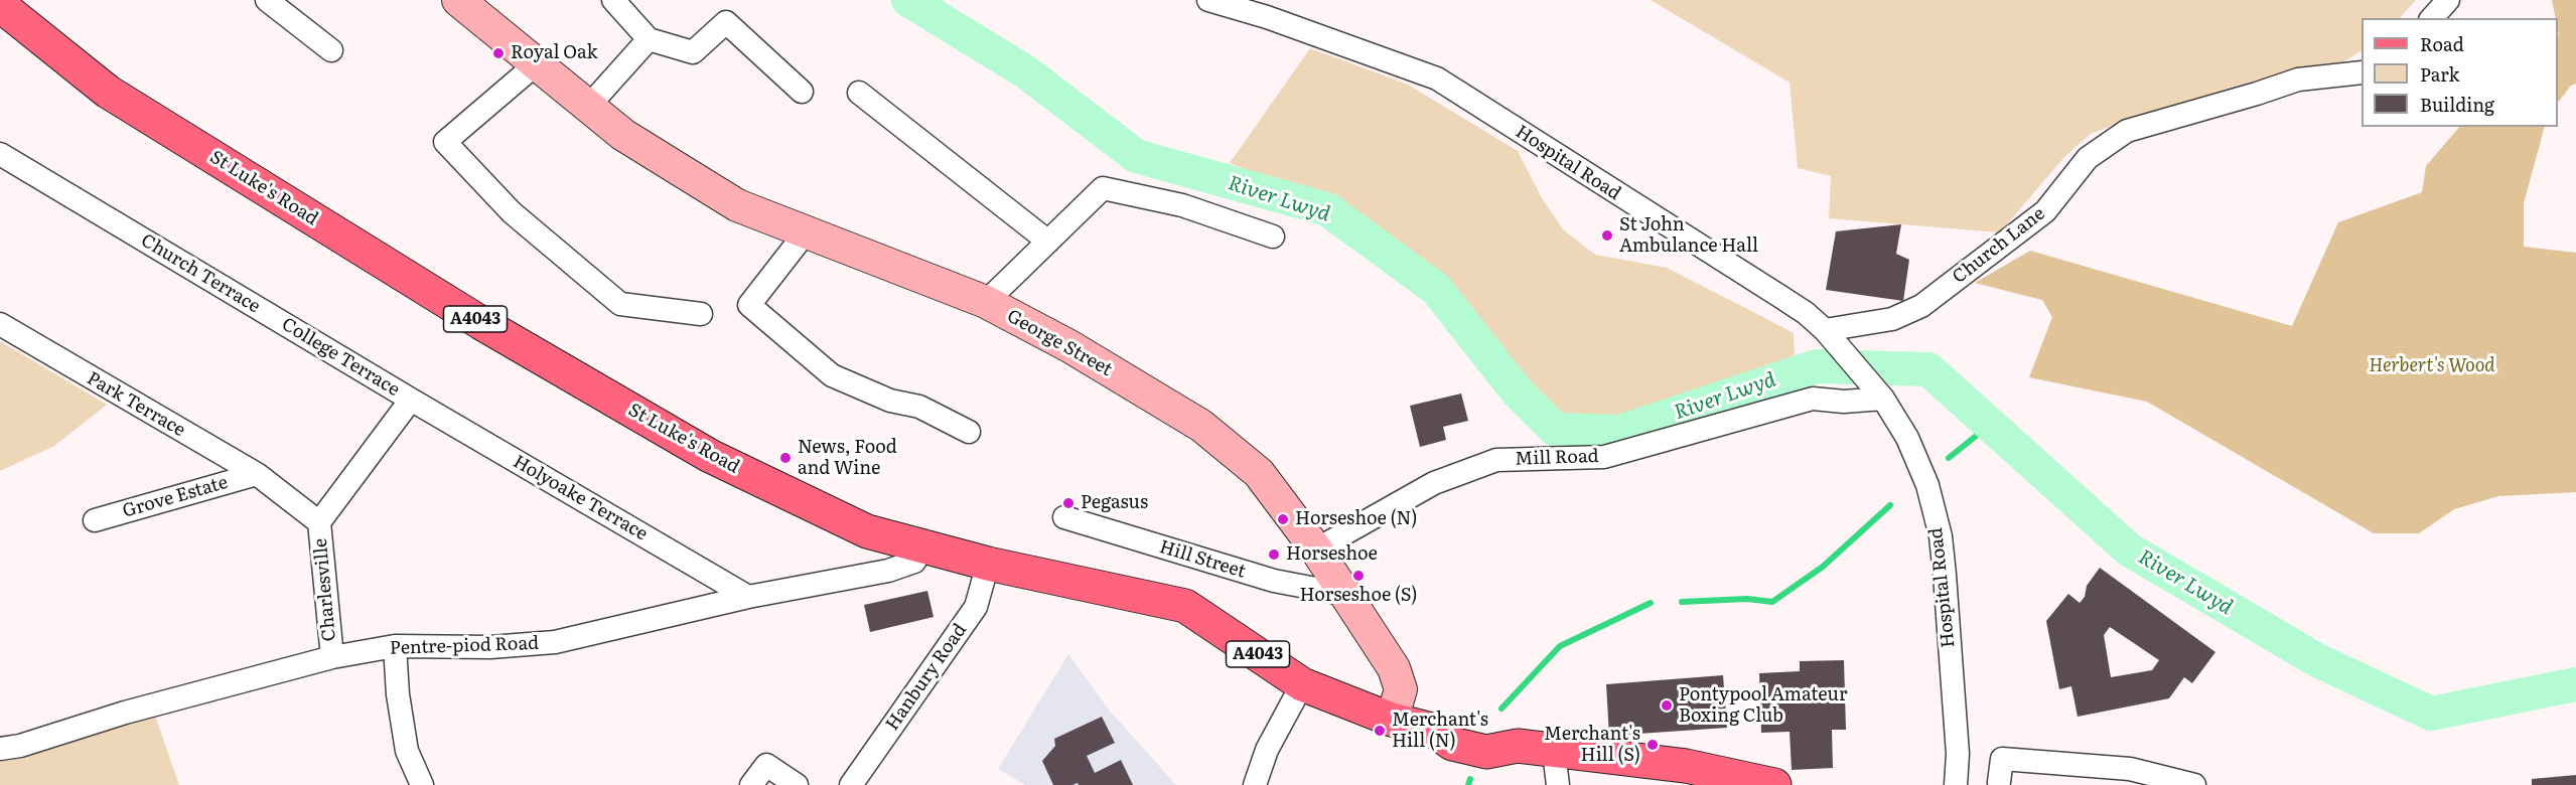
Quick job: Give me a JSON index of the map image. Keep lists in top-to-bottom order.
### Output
{
  "streets": {
    "main road": ["St Luke's Road", "A4043", "George Street"],
    "street": [
      "Hospital Road",
      "Church Lane",
      "Church Terrace",
      "College Terrace",
      "Park Terrace",
      "Mill Road",
      "Grove Estate",
      "Holyoake Terrace",
      "Hill Street",
      "Charlesville",
      "Pentre-piod Road",
      "Hanbury Road"
    ]
  },
  "crossings": [
    ["Hospital Road", "Church Lane"],
    ["Hospital Road", "Mill Road"],
    ["St Luke's Road", "George Street"],
    ["St Luke's Road", "Pentre-piod Road"],
    ["St Luke's Road", "Hanbury Road"],
    ["Church Terrace", "College Terrace"],
    ["George Street", "Mill Road"],
    ["George Street", "Hill Street"],
    ["College Terrace", "Holyoake Terrace"],
    ["Park Terrace", "Grove Estate"],
    ["Park Terrace", "Charlesville"],
    ["Holyoake Terrace", "Pentre-piod Road"],
    ["Charlesville", "Pentre-piod Road"]
  ],
  "water": ["River Lwyd"],
  "parks": ["Herbert's Wood"],
  "places": [
    "Royal Oak",
    "St John Ambulance Hall",
    "News, Food and Wine",
    "Pegasus",
    "Horseshoe (N)",
    "Horseshoe",
    "Horseshoe (S)",
    "Pontypool Amateur Boxing Club",
    "Merchant's Hill (N)",
    "Merchant's Hill (S)"
  ],
  "legend": ["Road", "Park", "Building"]
}
